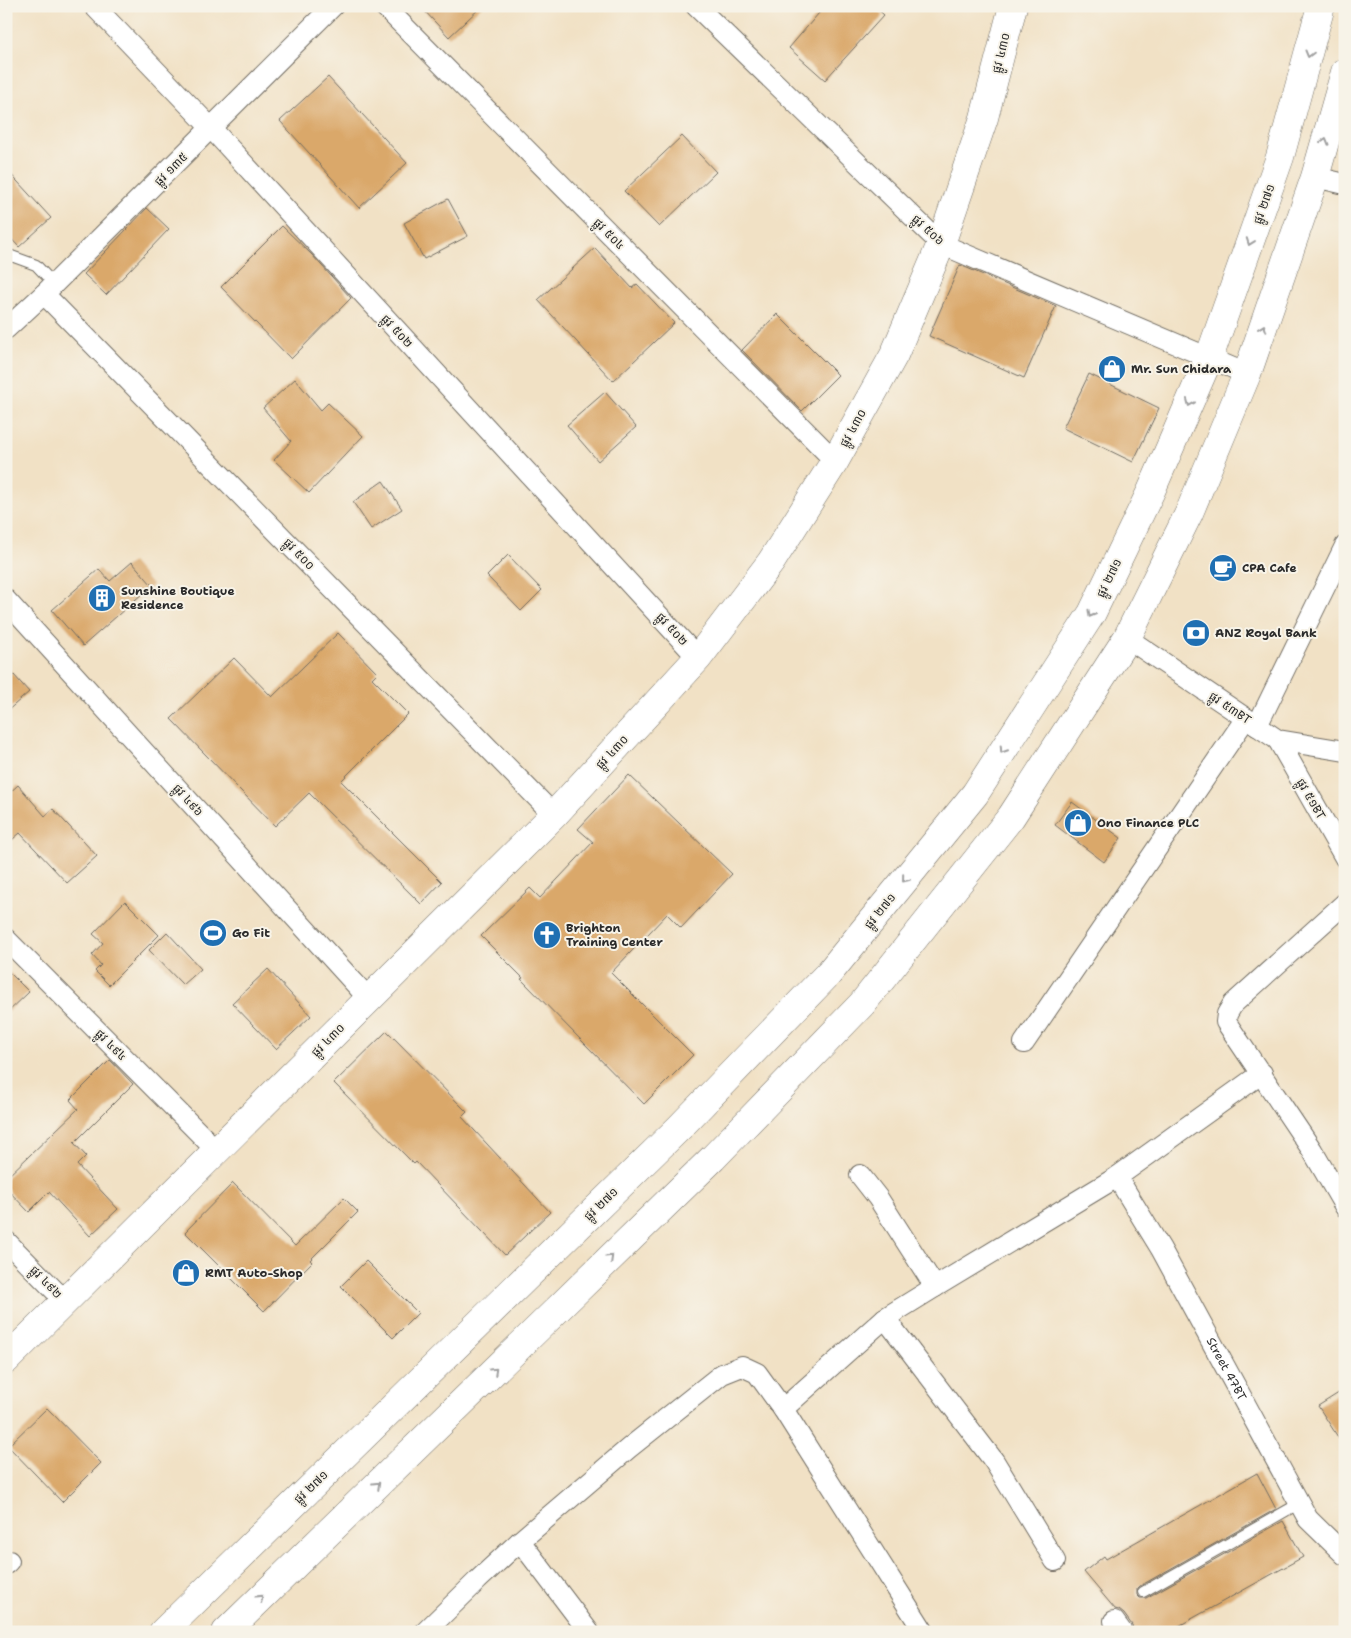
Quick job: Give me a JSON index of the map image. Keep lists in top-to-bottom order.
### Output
{
  "streets": {
    "main road": ["ផ្លូវ ៤៣០", "ផ្លូវ ២៧១"],
    "street": [
      "ផ្លូវ ១៣៥",
      "ផ្លូវ ៥០៦",
      "ផ្លូវ ៥០៤",
      "ផ្លូវ ៥០២",
      "ផ្លូវ ៥០០",
      "ផ្លូវ ៥៣BT",
      "ផ្លូវ ៥១BT",
      "ផ្លូវ ៤៩៦",
      "ផ្លូវ ៤៩៤",
      "ផ្លូវ ៤៩២",
      "Street 47BT"
    ]
  },
  "crossings": [
    ["ផ្លូវ ៤៣០", "ផ្លូវ ៥០៦"],
    ["ផ្លូវ ៤៣០", "ផ្លូវ ៥០៤"],
    ["ផ្លូវ ៤៣០", "ផ្លូវ ៥០២"],
    ["ផ្លូវ ៤៣០", "ផ្លូវ ៥០០"],
    ["ផ្លូវ ៤៣០", "ផ្លូវ ៤៩៦"],
    ["ផ្លូវ ៤៣០", "ផ្លូវ ៤៩៤"],
    ["ផ្លូវ ៤៣០", "ផ្លូវ ៤៩២"],
    ["ផ្លូវ ១៣៥", "ផ្លូវ ៥០២"],
    ["ផ្លូវ ១៣៥", "ផ្លូវ ៥០០"],
    ["ផ្លូវ ២៧១", "ផ្លូវ ៥០៦"],
    ["ផ្លូវ ៥៣BT", "ផ្លូវ ៥១BT"]
  ],
  "places": {
    "shop": ["Mr. Sun Chidara", "Ono Finance PLC", "RMT Auto-Shop"],
    "cafe": ["CPA Cafe"],
    "building": ["Sunshine Boutique Residence"],
    "bank": ["ANZ Royal Bank"],
    "sports": ["Go Fit"],
    "church": ["Brighton Training Center"]
  }
}
